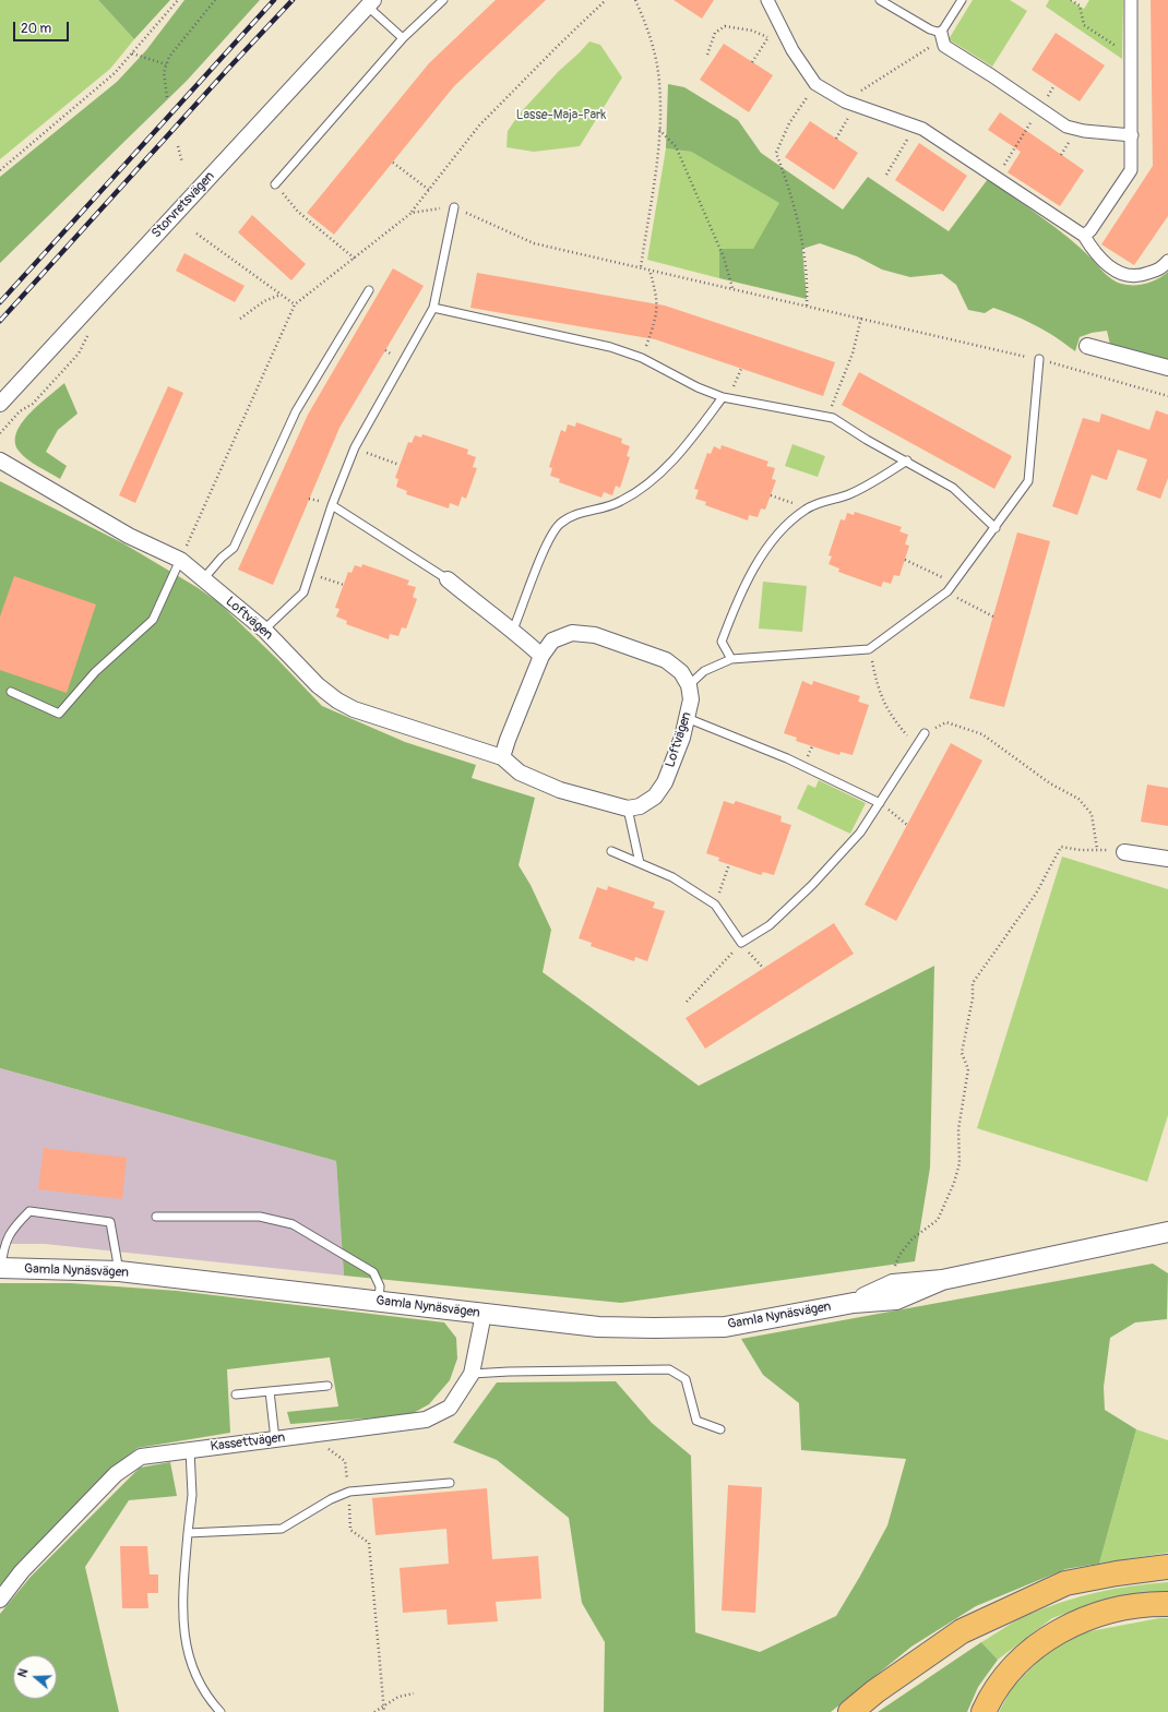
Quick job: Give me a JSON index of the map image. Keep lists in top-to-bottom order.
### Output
{
  "streets": {
    "street": [
      "Storvretsvägen",
      "Loftvägen",
      "Gamla Nynäsvägen",
      "Kassettvägen"
    ]
  },
  "crossings": [
    ["Gamla Nynäsvägen", "Kassettvägen"]
  ],
  "parks": ["Lasse-Maja-Park"],
  "scale_bar": "20 m",
  "north": "left"
}
